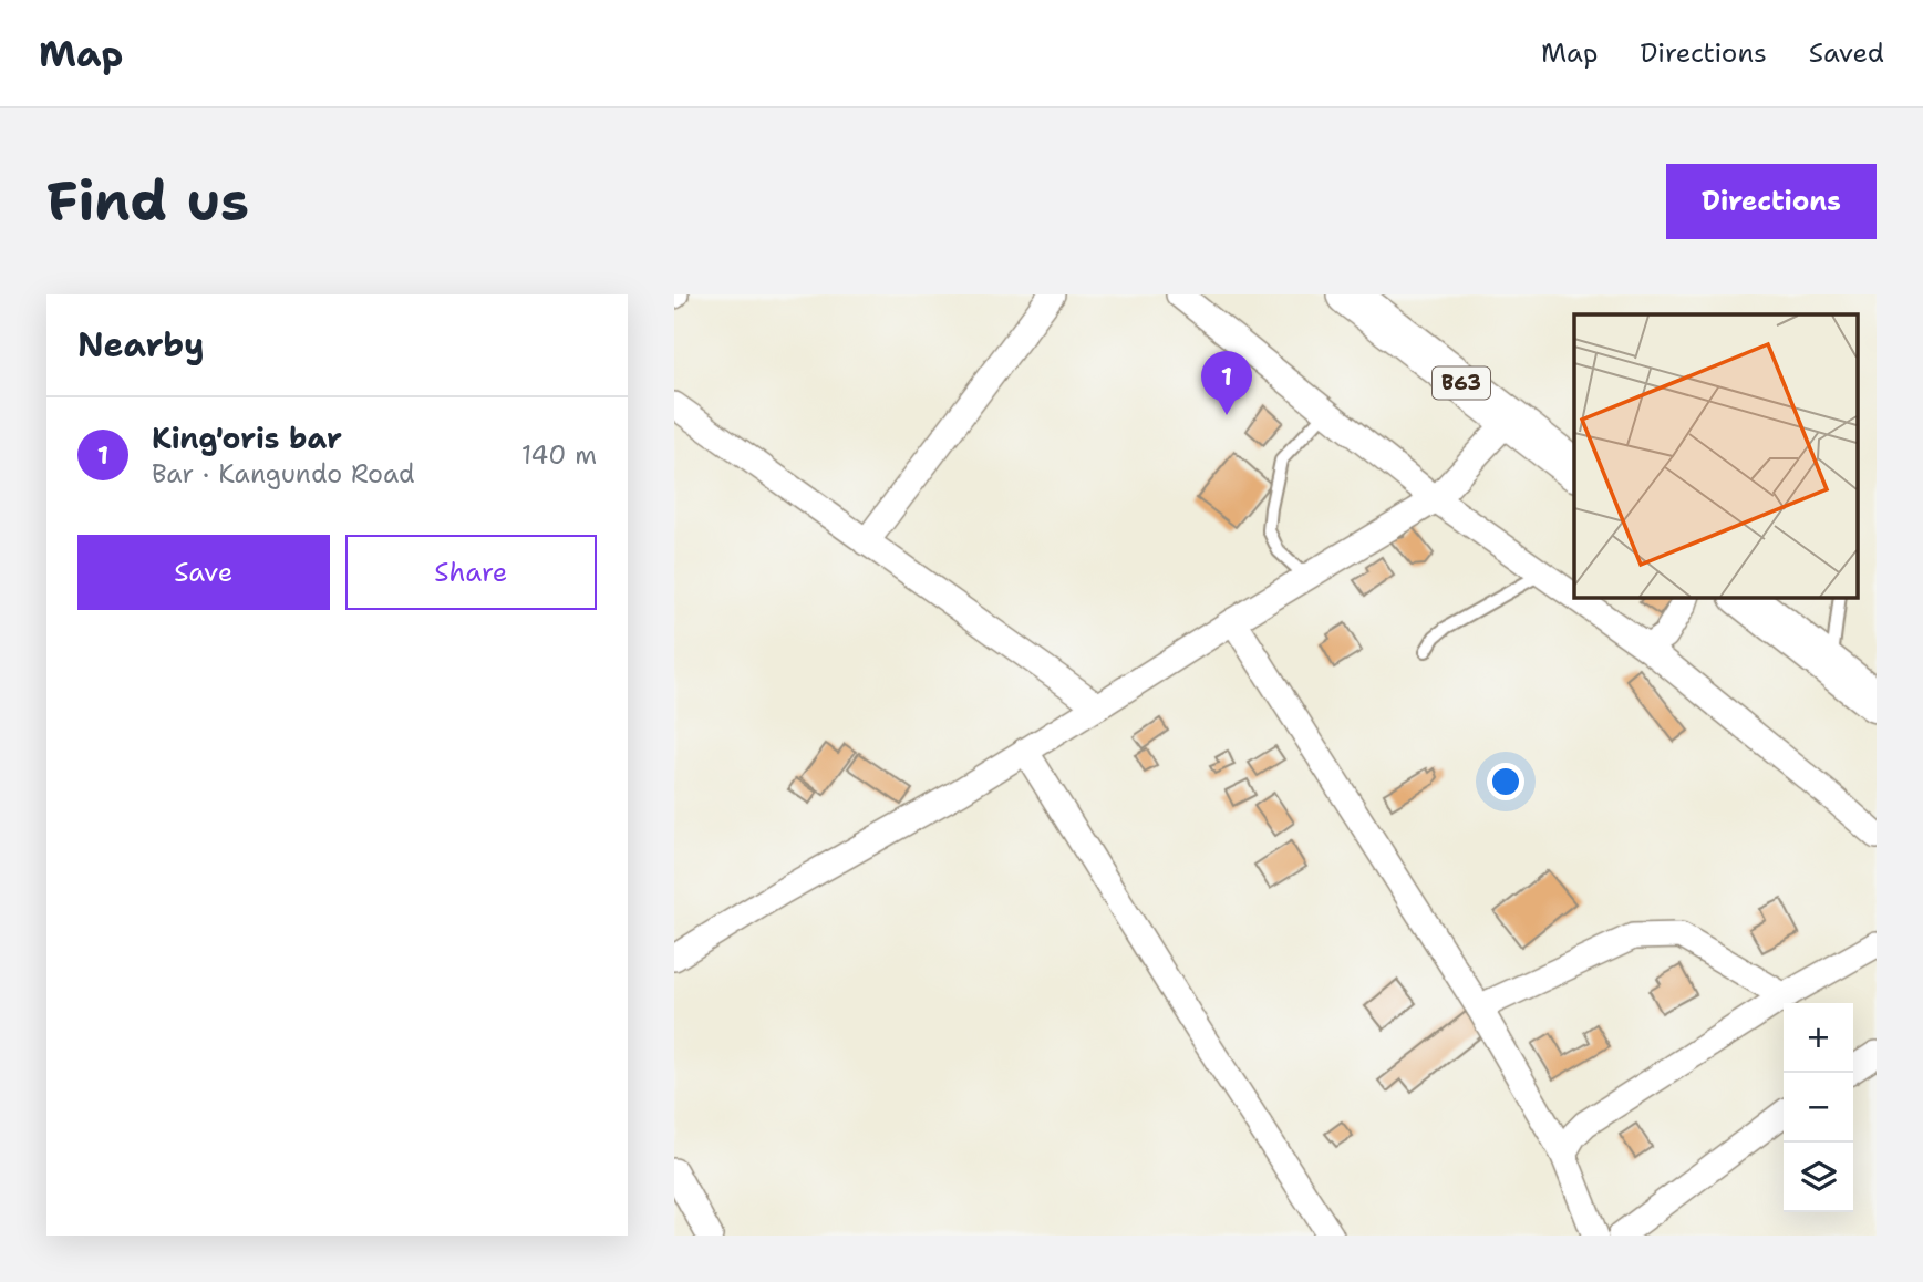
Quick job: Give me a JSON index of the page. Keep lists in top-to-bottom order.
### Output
{
  "streets": {
    "highway": ["B63"]
  },
  "page": {
    "header": "Map",
    "nav": ["Map", "Directions", "Saved"],
    "buttons": [
      "Directions",
      ["Save", "Share"]
    ],
    "title": "Find us",
    "heading": "Nearby",
    "pins": "1",
    "list": [
      {
        "mark": "1",
        "name": "King'oris bar",
        "note": "Bar · Kangundo Road",
        "value": "140 m"
      }
    ],
    "map_buttons": ["+", "−"]
  }
}
